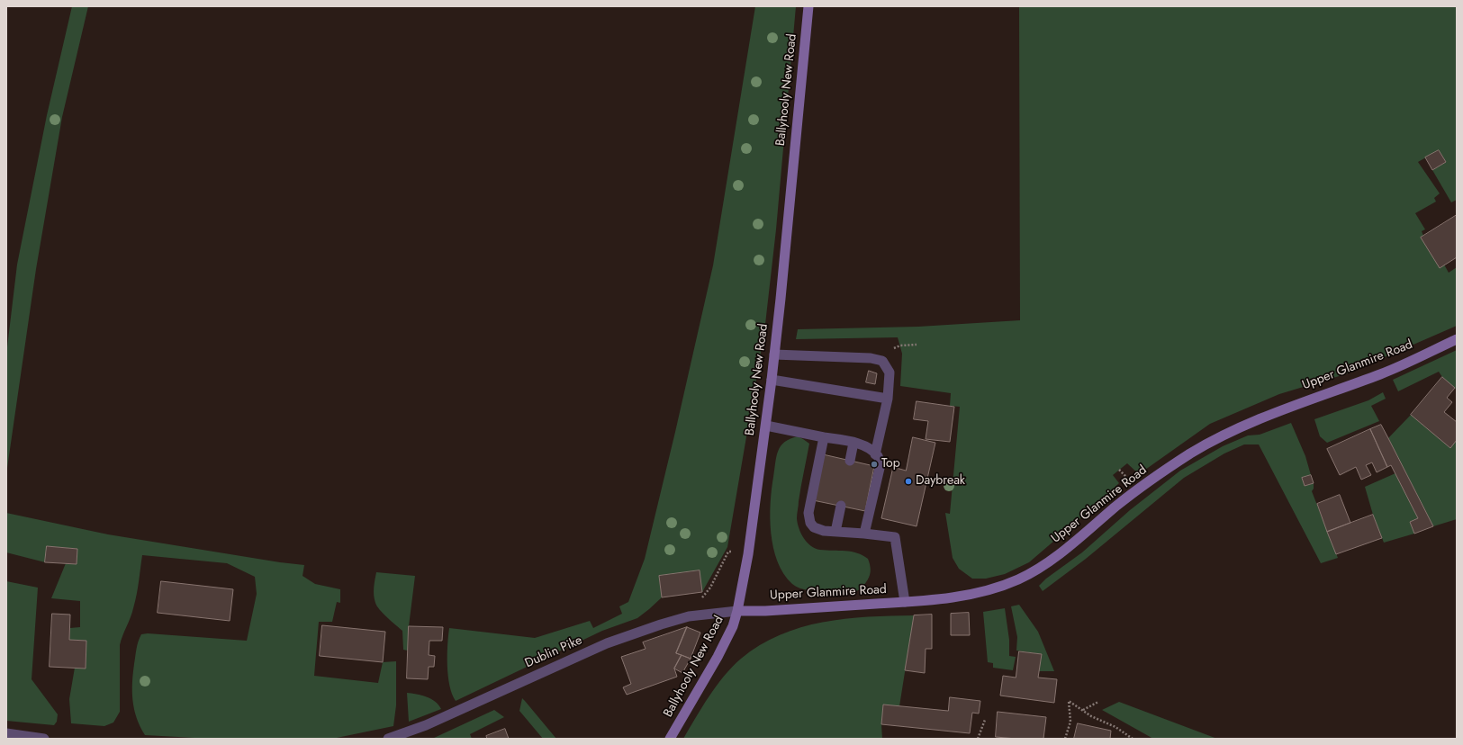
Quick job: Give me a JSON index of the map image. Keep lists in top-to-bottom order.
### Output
{
  "streets": {
    "main road": ["Ballyhooly New Road", "Upper Glanmire Road"],
    "street": ["Dublin Pike"]
  },
  "crossings": [
    ["Ballyhooly New Road", "Upper Glanmire Road"],
    ["Ballyhooly New Road", "Dublin Pike"],
    ["Upper Glanmire Road", "Dublin Pike"]
  ],
  "places": ["Top", "Daybreak"]
}
